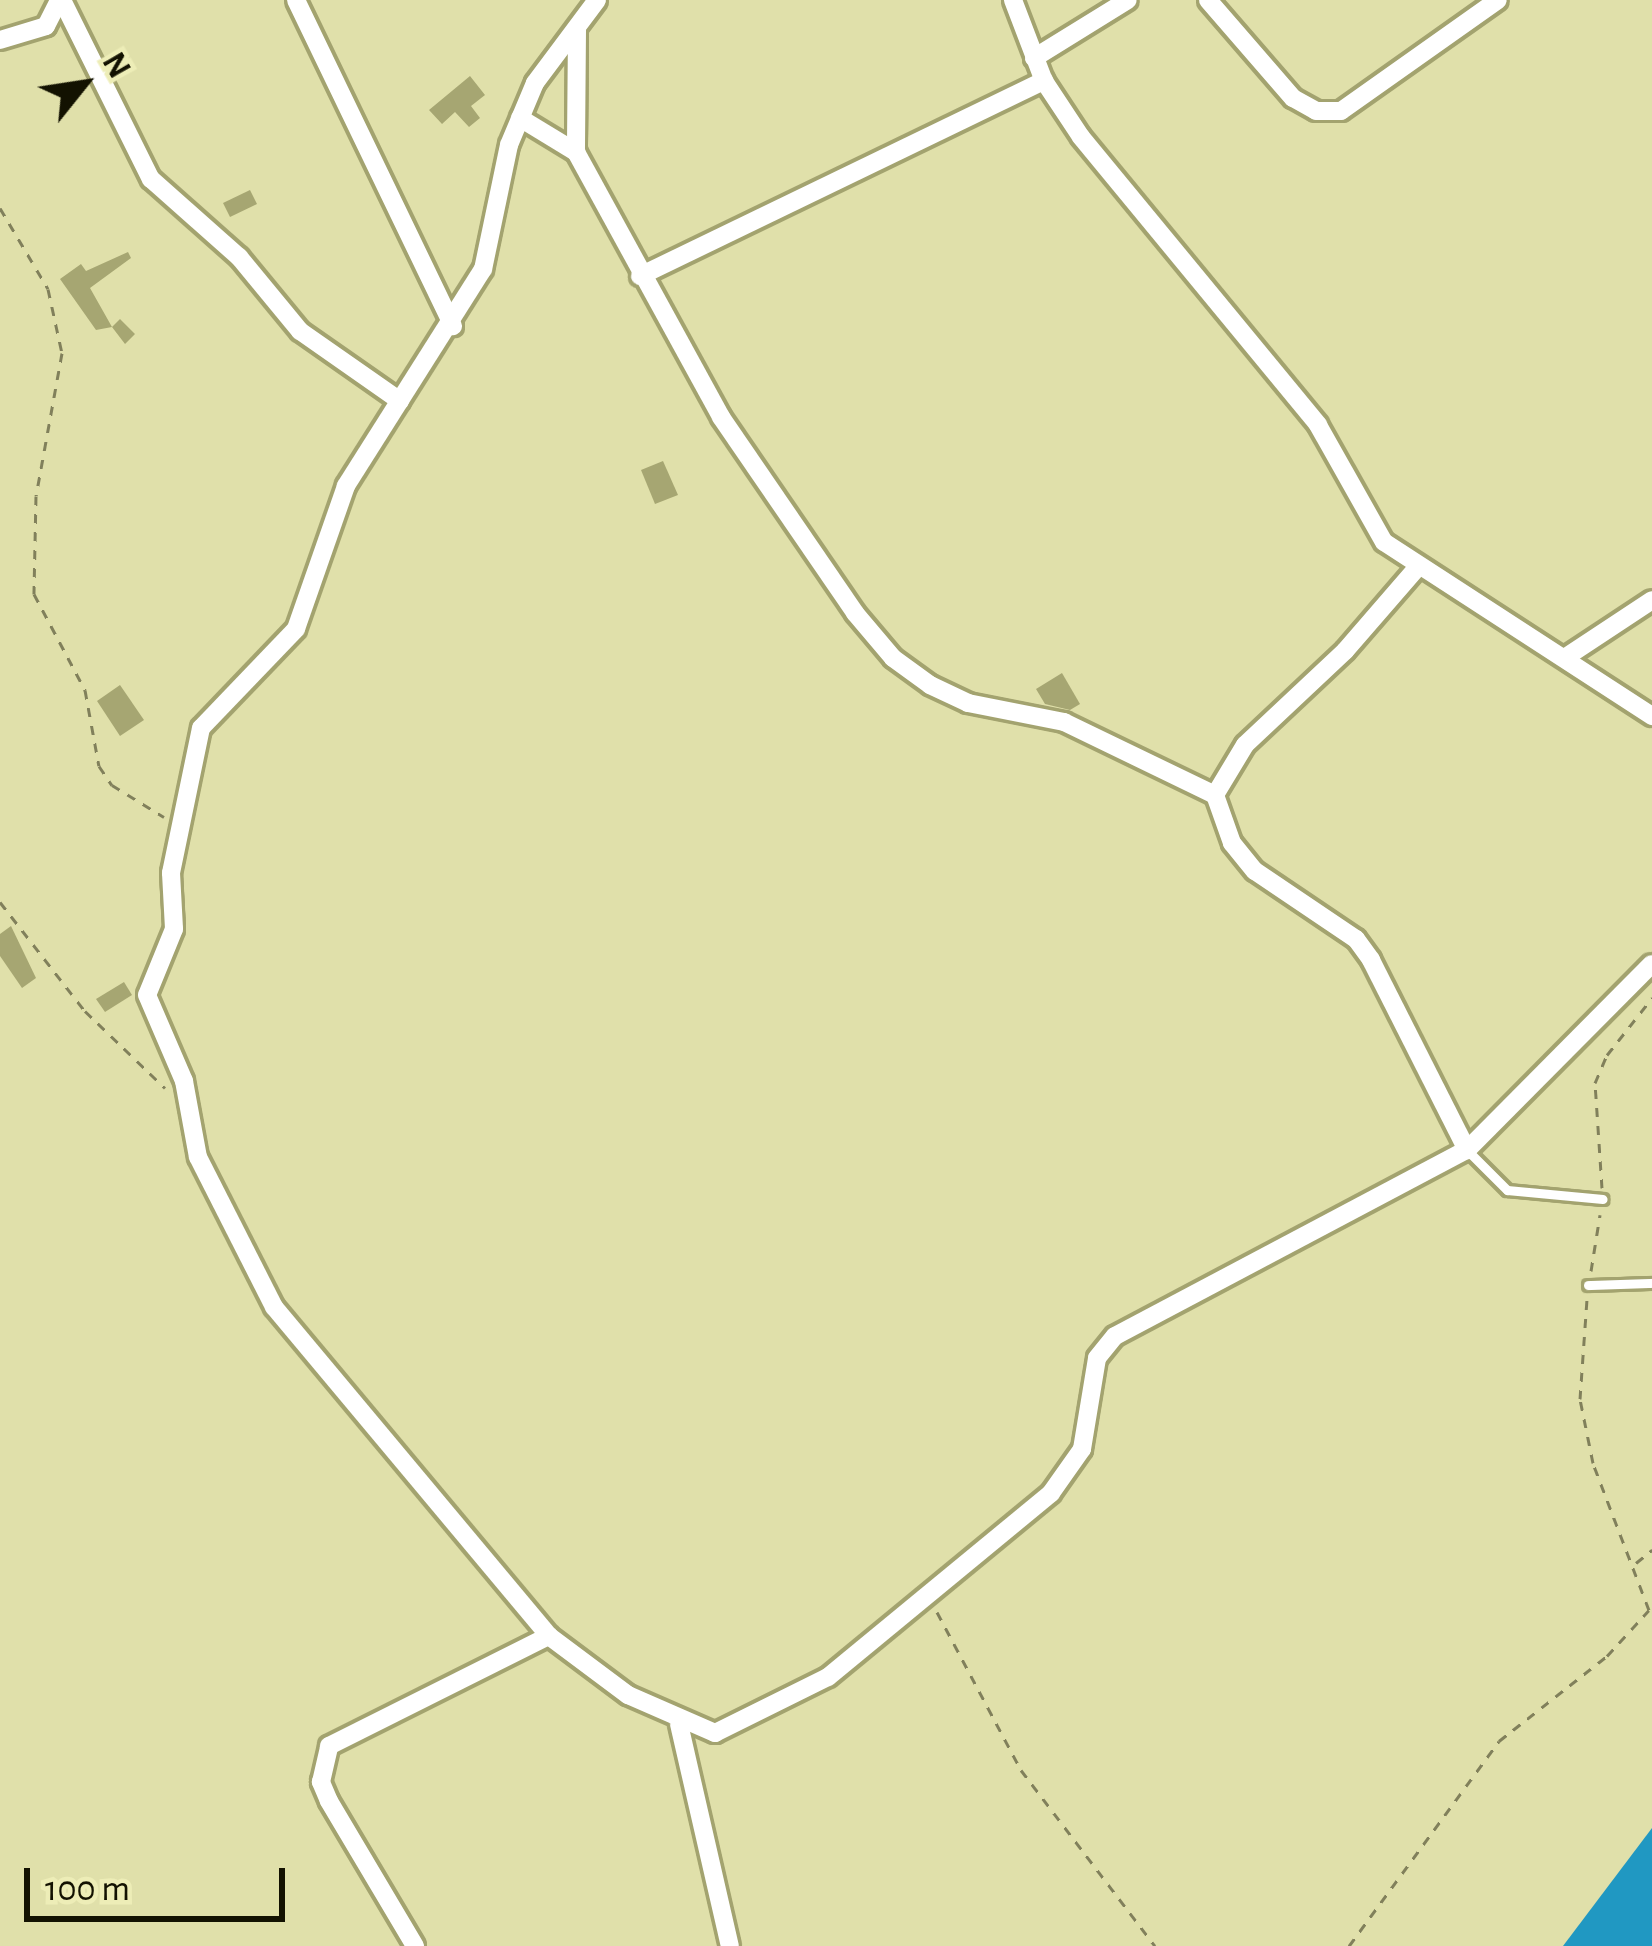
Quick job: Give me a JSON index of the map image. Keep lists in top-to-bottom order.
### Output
{
  "scale_bar": "100 m",
  "north": "top right"
}
